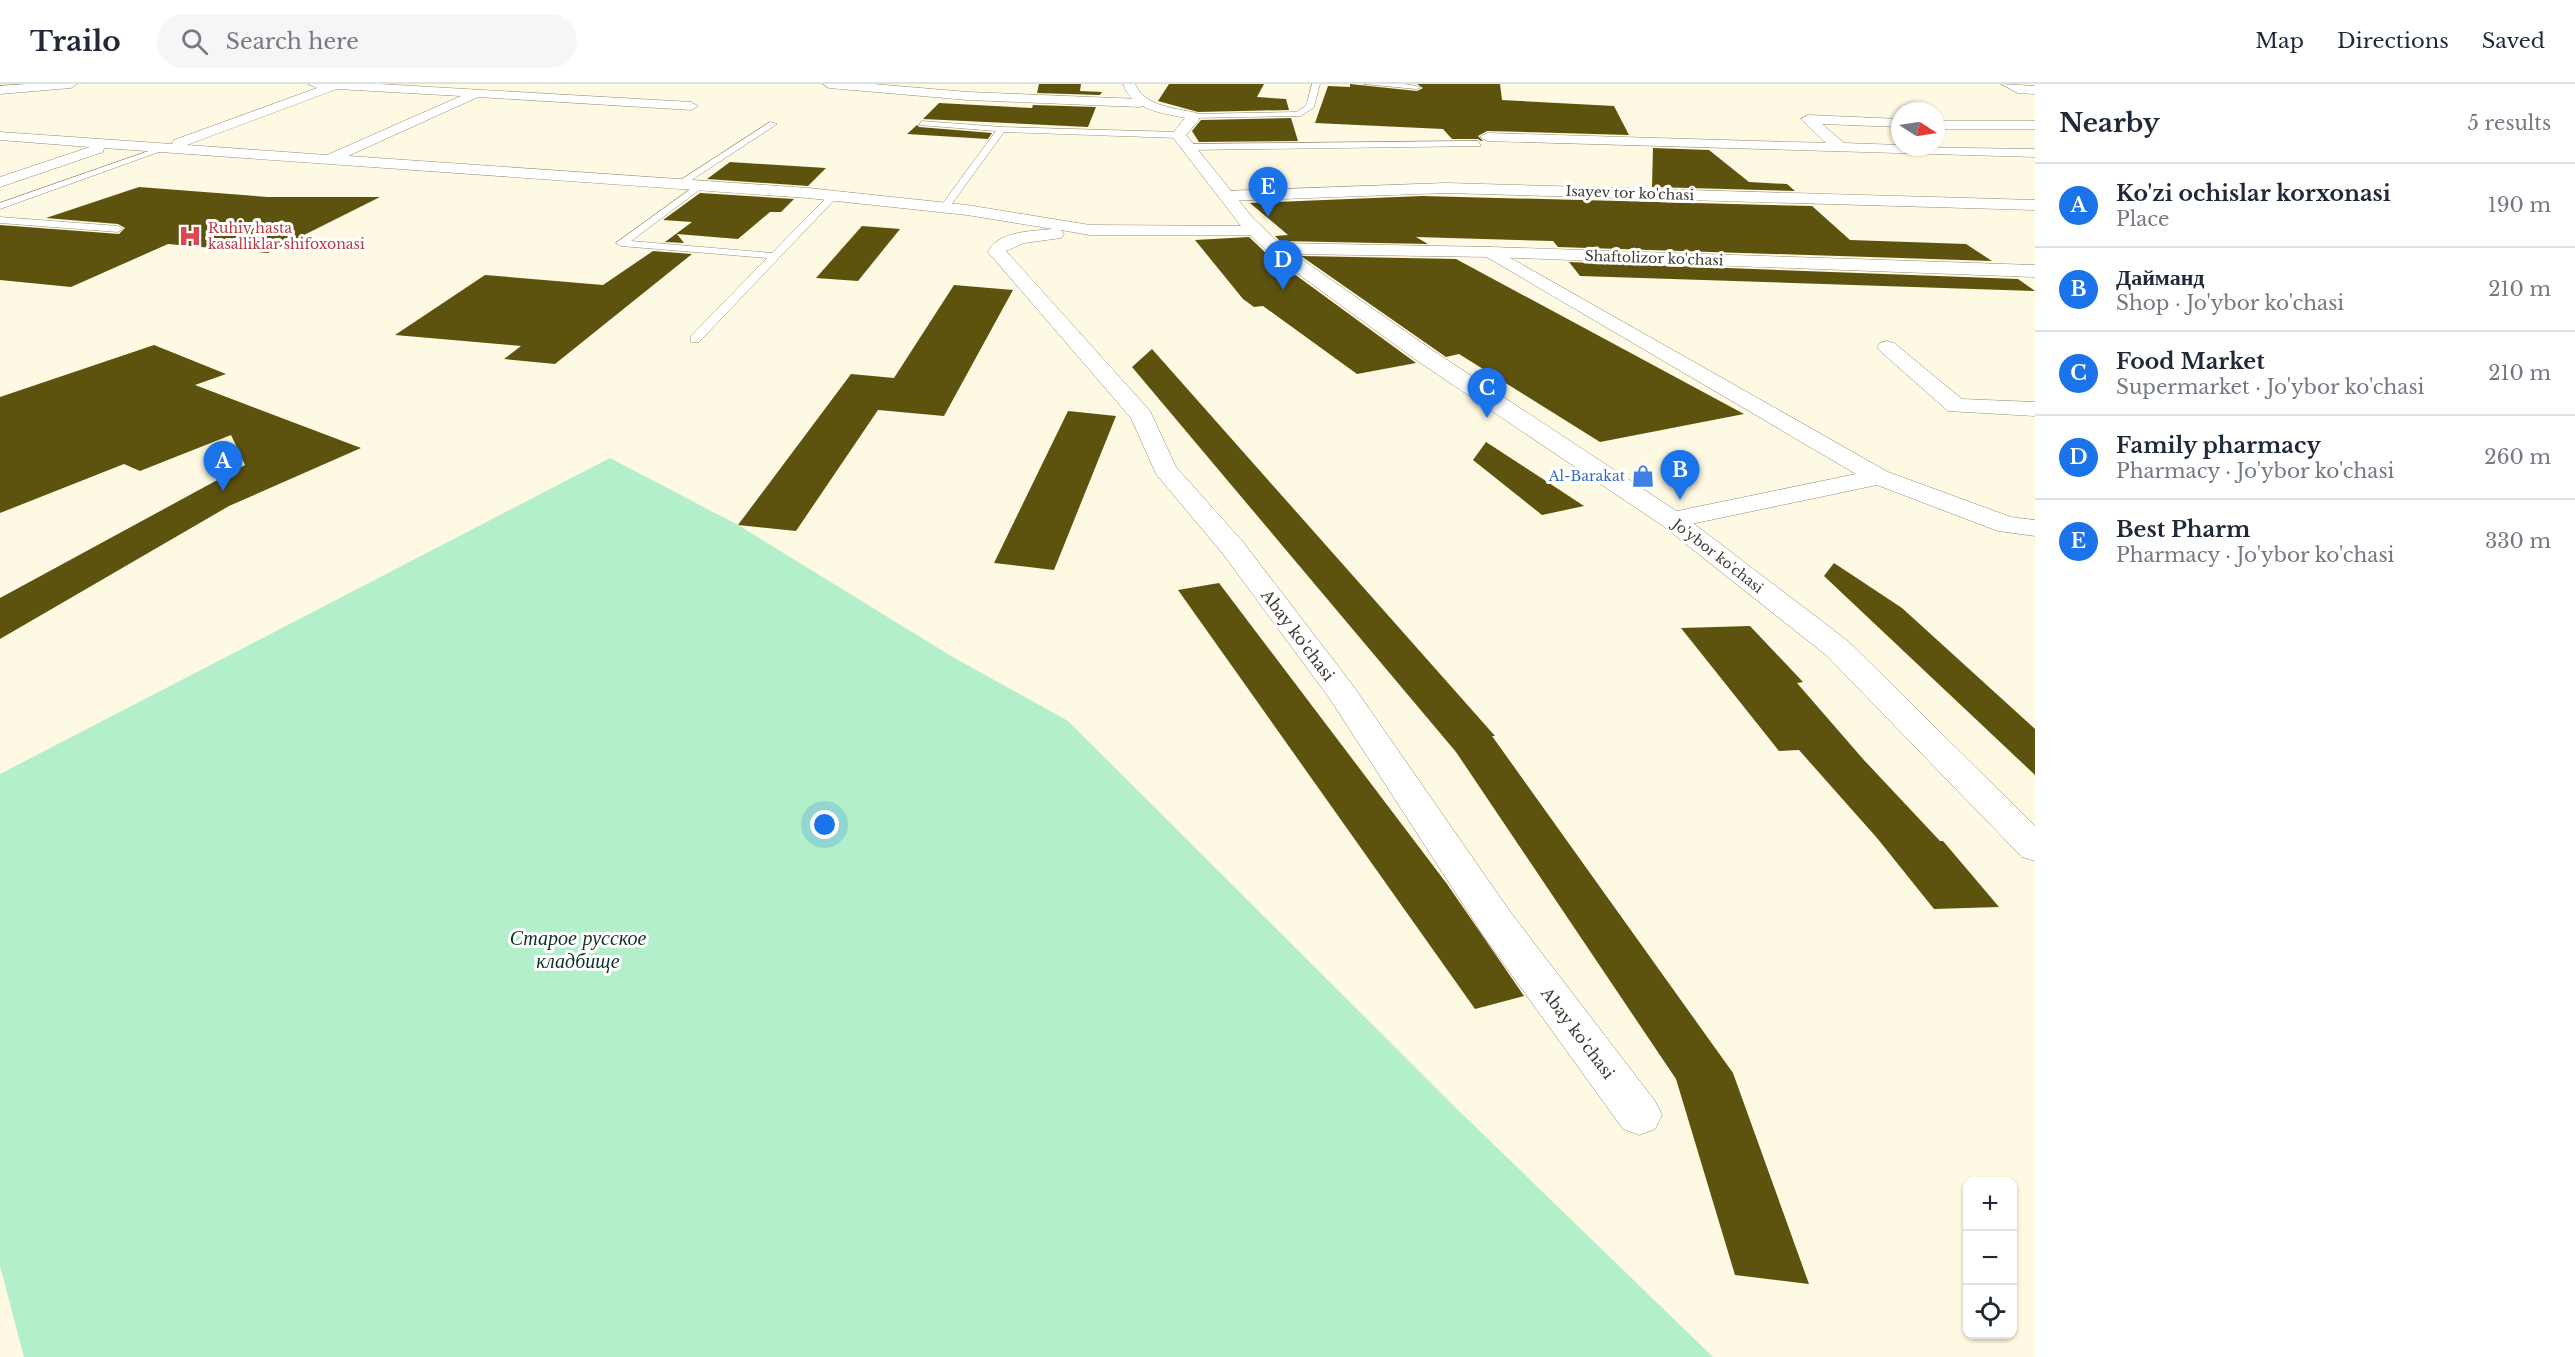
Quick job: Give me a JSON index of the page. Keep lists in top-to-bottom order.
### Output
{
  "streets": {
    "street": [
      "Isayev tor ko'chasi",
      "Shaftolizor ko'chasi",
      "Jo'ybor ko'chasi",
      "Abay ko'chasi"
    ]
  },
  "crossings": [
    ["Isayev tor ko'chasi", "Jo'ybor ko'chasi"],
    ["Shaftolizor ko'chasi", "Jo'ybor ko'chasi"]
  ],
  "parks": ["Старое русское кладбище"],
  "places": {
    "hospital": ["Ruhiy hasta kasalliklar shifoxonasi"],
    "shop": ["Al-Barakat"]
  },
  "north": "right",
  "page": {
    "header": "Trailo",
    "search": "Search here",
    "nav": ["Map", "Directions", "Saved"],
    "heading": ["Nearby", "5 results"],
    "list": [
      {
        "mark": "A",
        "name": "Ko'zi ochislar korxonasi",
        "note": "Place",
        "value": "190 m"
      },
      {
        "mark": "B",
        "name": "Дайманд",
        "note": "Shop · Jo'ybor ko'chasi",
        "value": "210 m"
      },
      {
        "mark": "C",
        "name": "Food Market",
        "note": "Supermarket · Jo'ybor ko'chasi",
        "value": "210 m"
      },
      {
        "mark": "D",
        "name": "Family pharmacy",
        "note": "Pharmacy · Jo'ybor ko'chasi",
        "value": "260 m"
      },
      {
        "mark": "E",
        "name": "Best Pharm",
        "note": "Pharmacy · Jo'ybor ko'chasi",
        "value": "330 m"
      }
    ],
    "pins": [
      "E",
      "D",
      "C",
      "A",
      "B"
    ],
    "map_buttons": ["+", "−"]
  }
}
